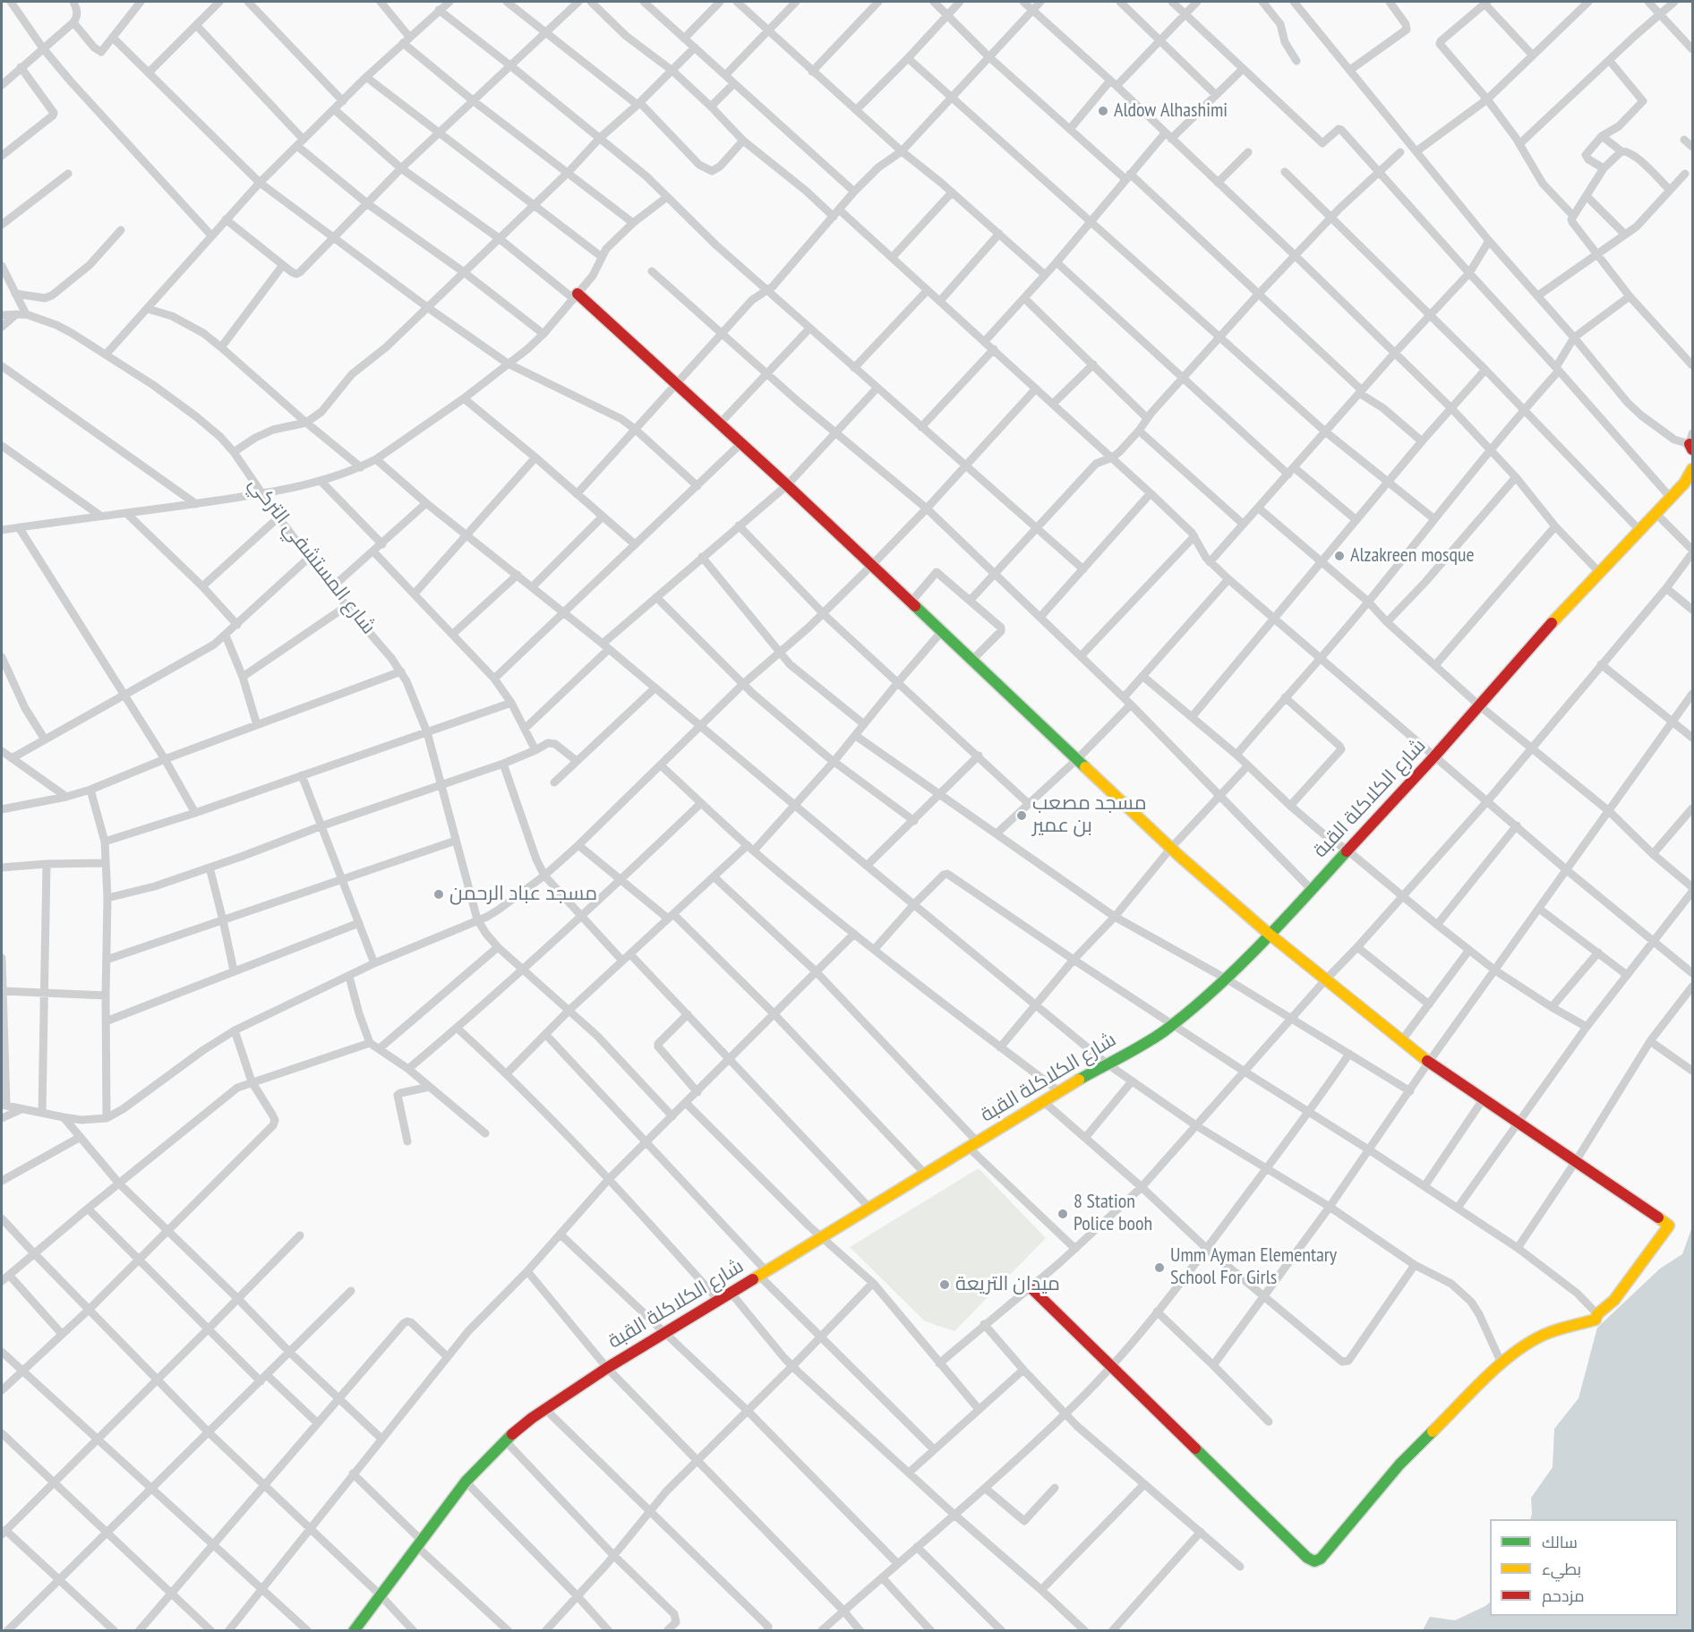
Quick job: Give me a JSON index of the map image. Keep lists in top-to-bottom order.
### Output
{
  "streets": {
    "street": ["شارع المستشفي التركي", "شارع الكلاكلة القبة"]
  },
  "places": [
    "Aldow Alhashimi",
    "Alzakreen mosque",
    "مسجد مصعب بن عمير",
    "مسجد عباد الرحمن",
    "8 Station Police booh",
    "Umm Ayman Elementary School For Girls",
    "ميدان التريعة"
  ],
  "legend": ["سالك", "بطيء", "مزدحم"]
}
